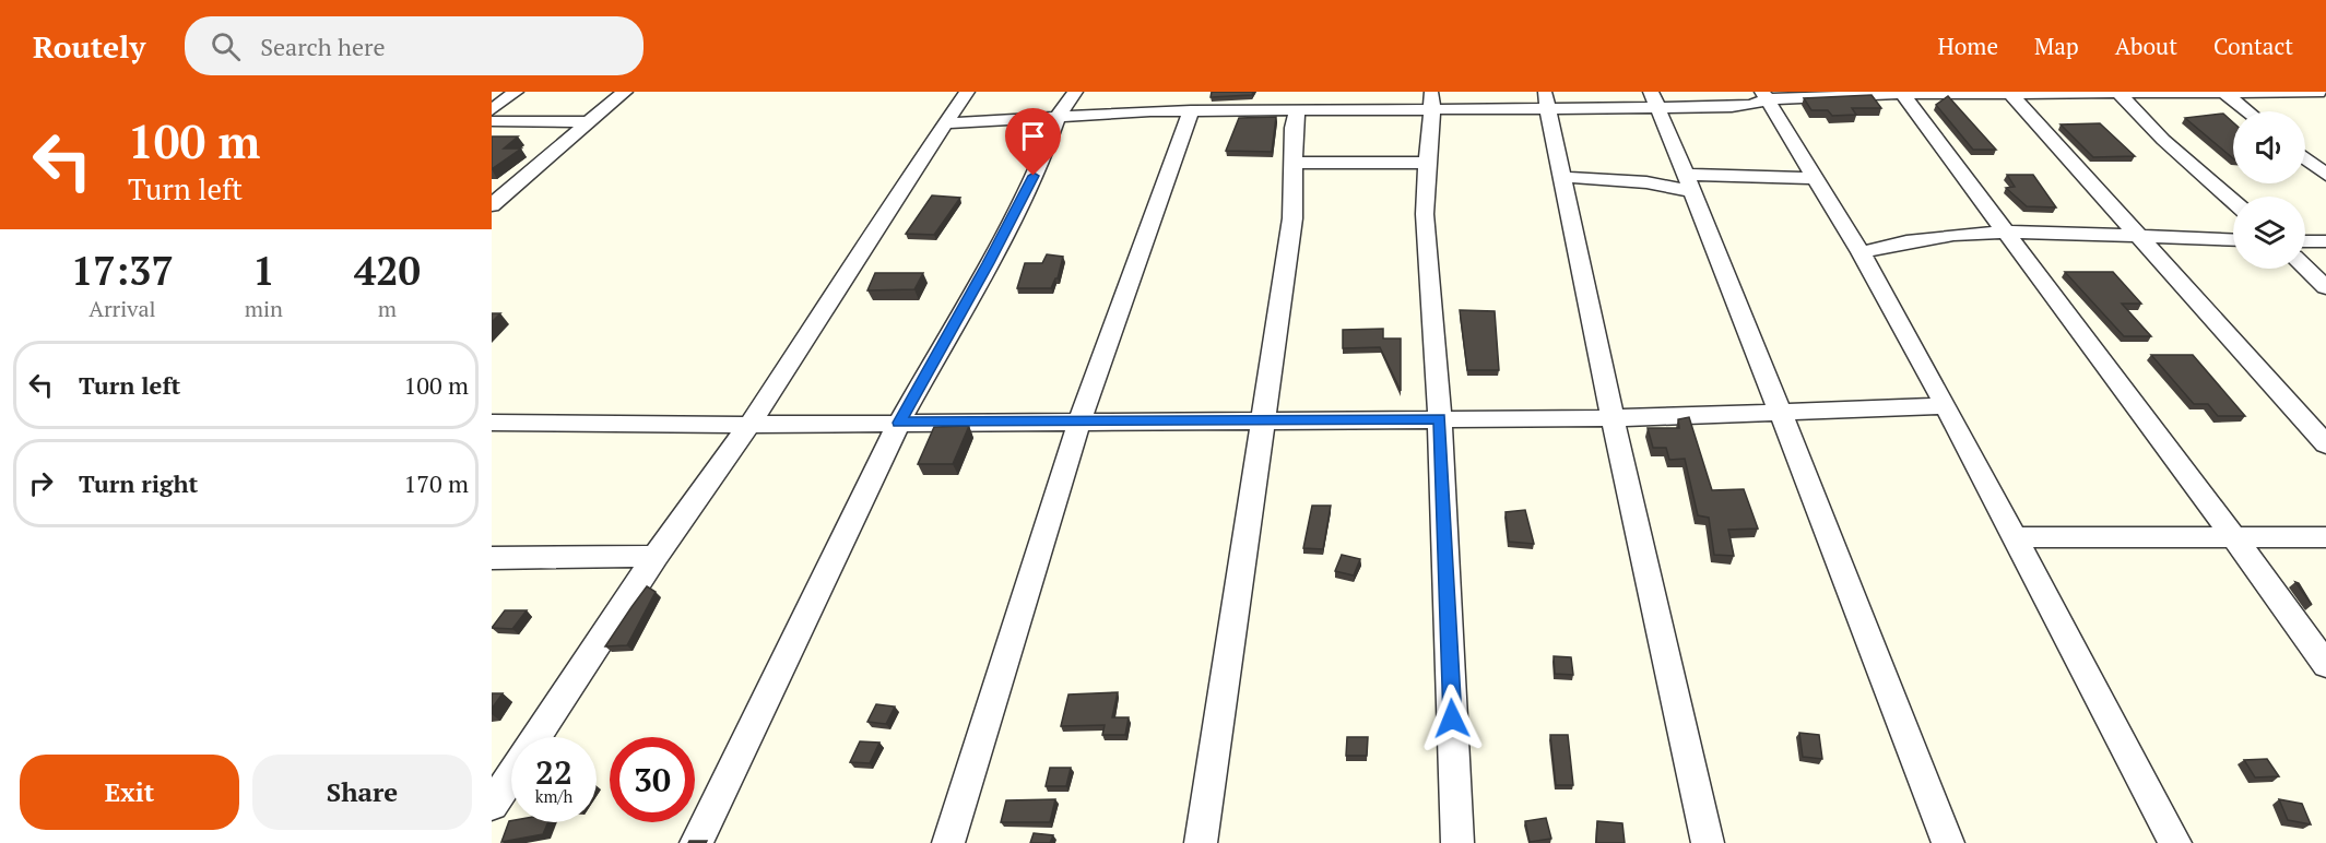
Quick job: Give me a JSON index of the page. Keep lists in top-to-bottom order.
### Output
{
  "page": {
    "header": "Routely",
    "search": "Search here",
    "nav": [
      "Home",
      "Map",
      "About",
      "Contact"
    ],
    "turn": ["100 m", "Turn left"],
    "eta": [
      "17:37",
      "Arrival",
      "1",
      "min",
      "420",
      "m"
    ],
    "list": [
      {
        "name": "Turn left",
        "value": "100 m"
      },
      {
        "name": "Turn right",
        "value": "170 m"
      }
    ],
    "speed": "22 km/h",
    "limit": "30",
    "buttons": ["Exit", "Share"]
  }
}
